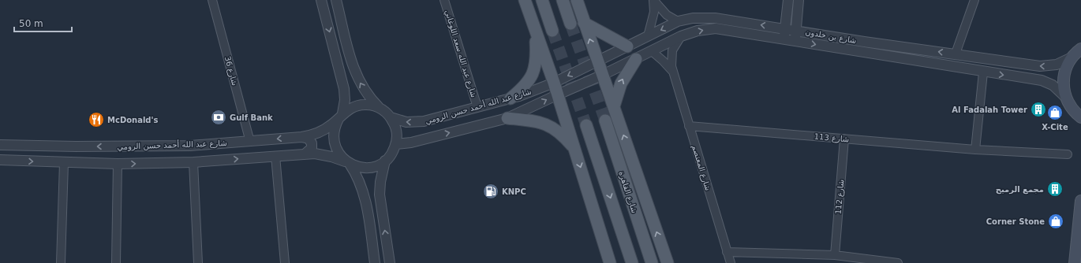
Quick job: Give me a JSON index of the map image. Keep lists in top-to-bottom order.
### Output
{
  "streets": {
    "main road": ["شارع القاهرة"],
    "street": [
      "شارع بن خلدون",
      "شارع عبد الله سعد اللوغاني",
      "شارع 36",
      "شارع عبد الله أحمد حسن الرومي",
      "شارع 113",
      "شارع المعتصم",
      "شارع 112"
    ]
  },
  "crossings": [
    ["شارع بن خلدون", "شارع عبد الله أحمد حسن الرومي"],
    ["شارع بن خلدون", "شارع المعتصم"],
    ["شارع عبد الله سعد اللوغاني", "شارع عبد الله أحمد حسن الرومي"],
    ["شارع 36", "شارع عبد الله أحمد حسن الرومي"],
    ["شارع 113", "شارع المعتصم"],
    ["شارع 113", "شارع 112"]
  ],
  "places": {
    "building": ["Al Fadalah Tower", "مجمع الرميح"],
    "shop": ["X-Cite", "Corner Stone"],
    "bank": ["Gulf Bank"],
    "restaurant": ["McDonald's"],
    "fuel station": ["KNPC"]
  },
  "scale_bar": "50 m"
}
